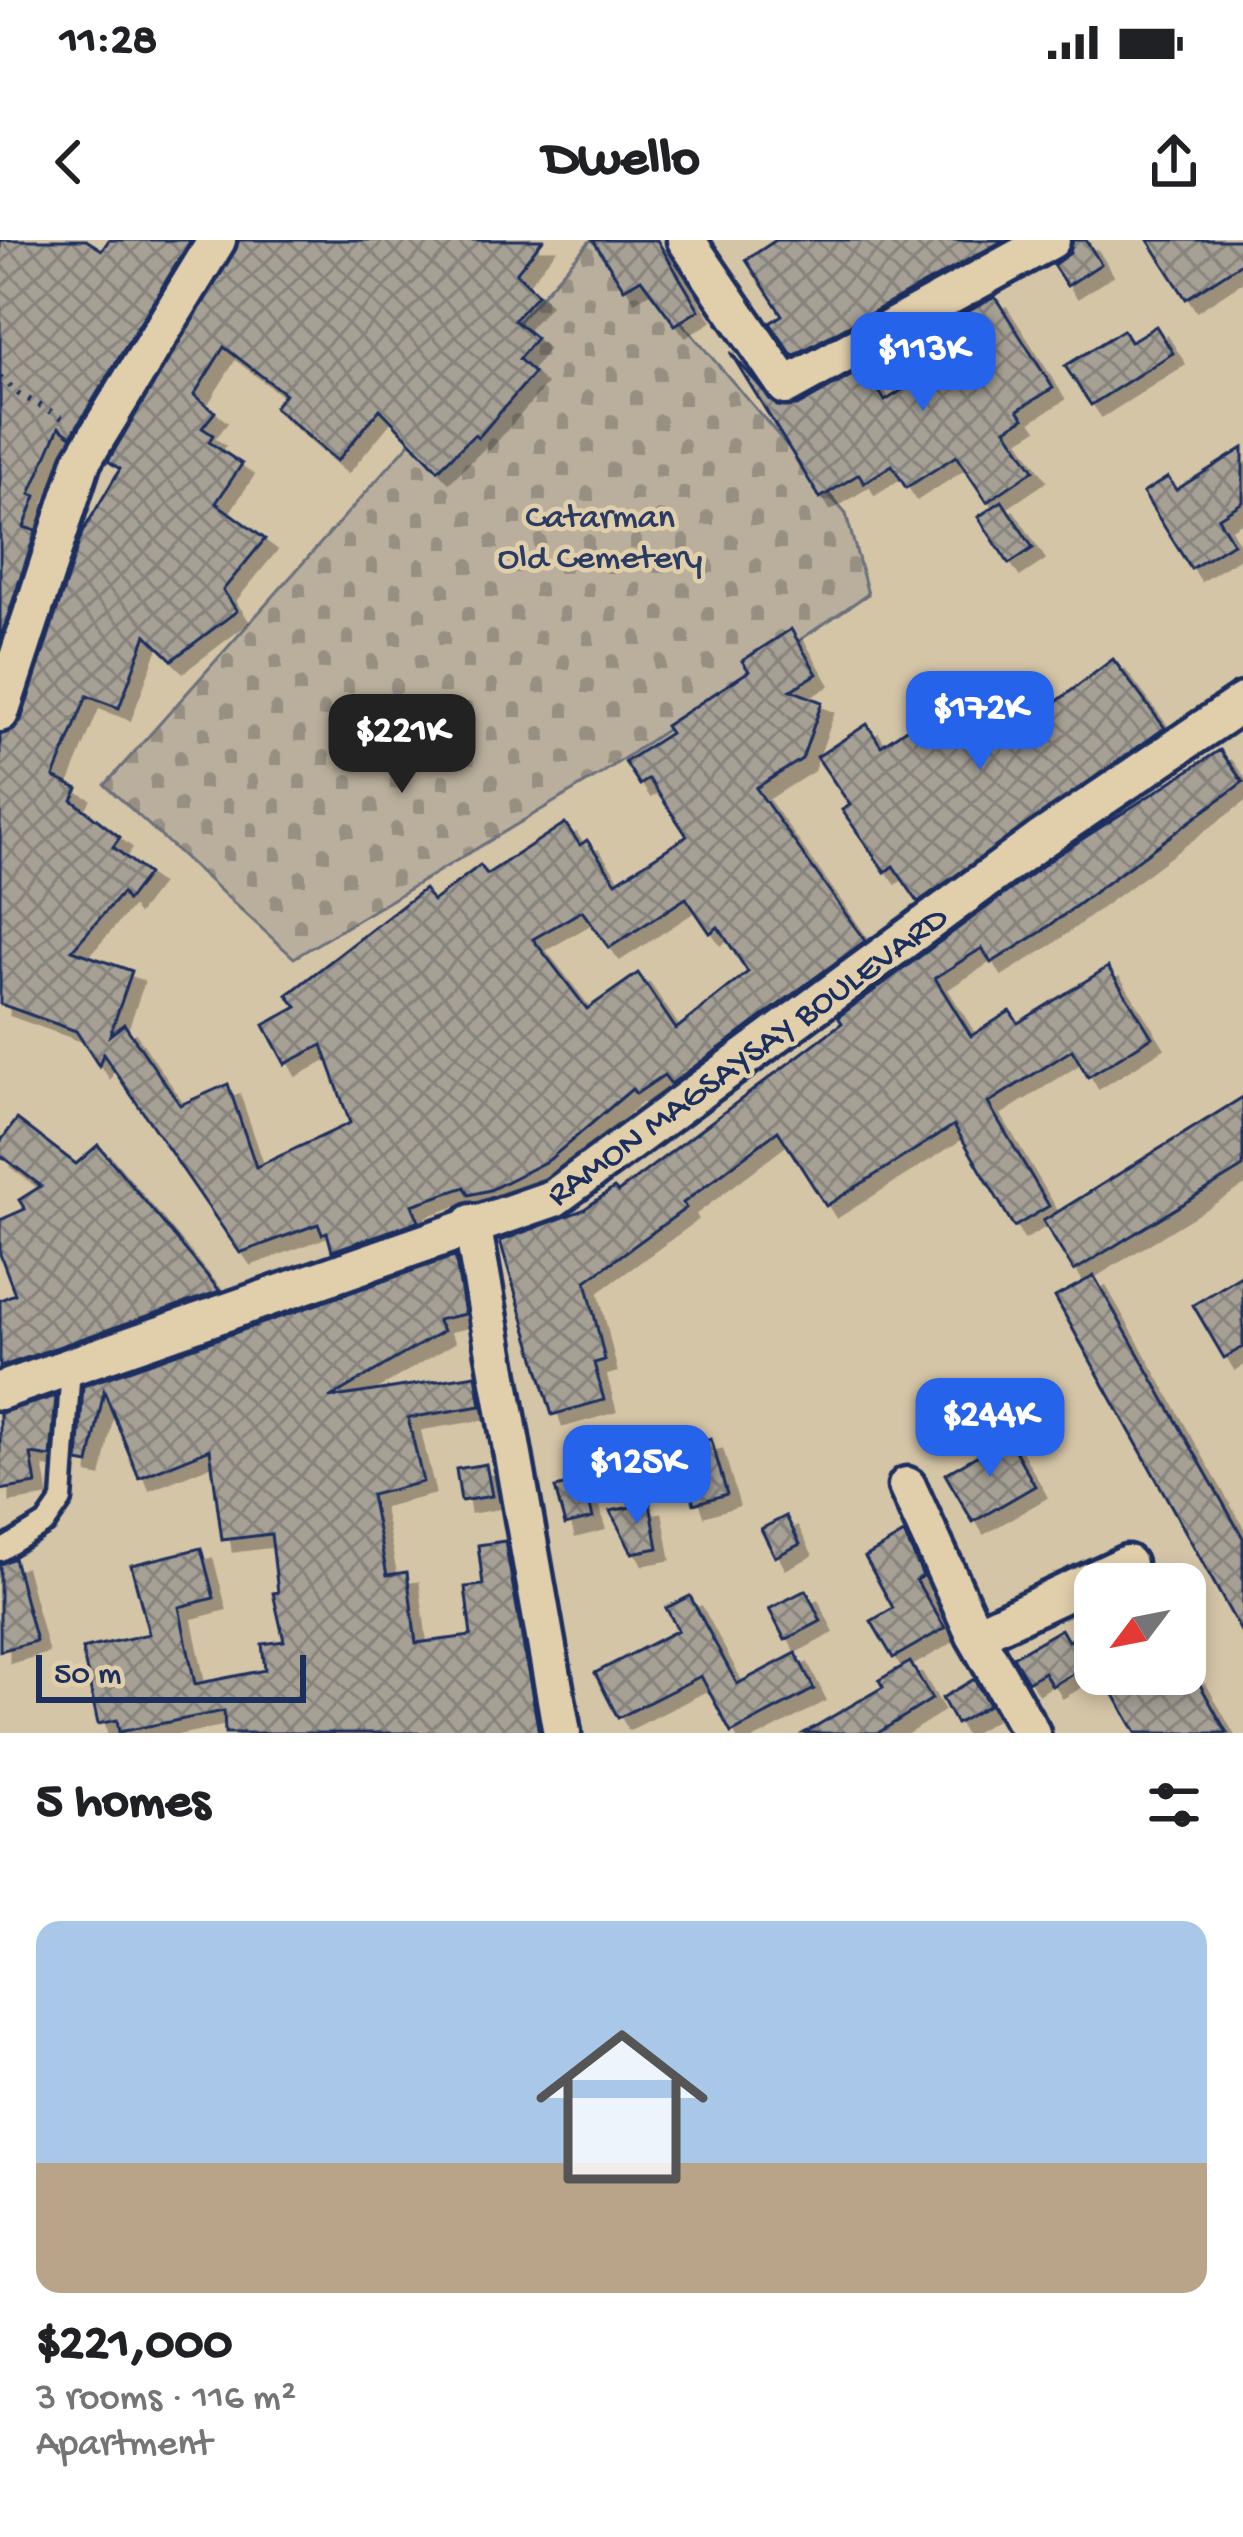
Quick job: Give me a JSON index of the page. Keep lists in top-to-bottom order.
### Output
{
  "streets": {
    "street": ["RAMON MAGSAYSAY BOULEVARD"]
  },
  "parks": ["Catarman Old Cemetery"],
  "scale_bar": "50 m",
  "north": "bottom left",
  "page": {
    "status": "11:28",
    "header": "Dwello",
    "price": [
      "$113K",
      "$172K",
      "$221K",
      "$244K",
      "$125K"
    ],
    "scale": "50 m",
    "heading": "5 homes",
    "list": [
      {
        "name": "$221,000",
        "note": "3 rooms · 116 m² · Apartment"
      }
    ]
  }
}
